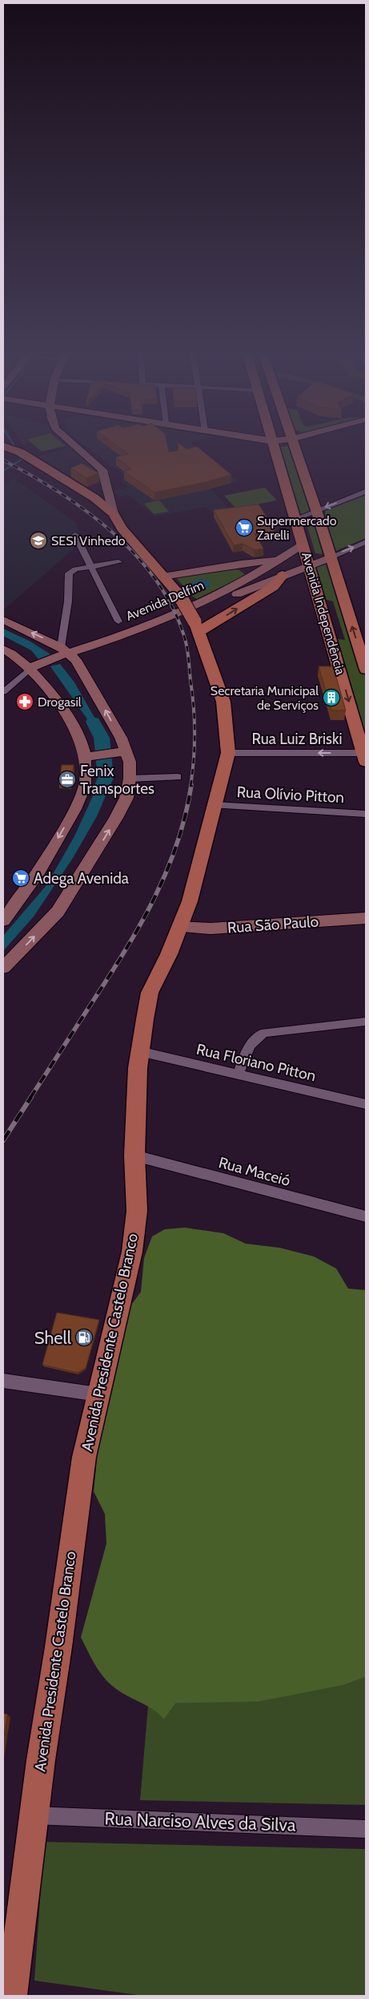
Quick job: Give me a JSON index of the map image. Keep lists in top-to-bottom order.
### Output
{
  "streets": {
    "main road": ["Avenida Independência", "Avenida Presidente Castelo Branco"],
    "street": [
      "Avenida Delfim",
      "Rua Luiz Briski",
      "Rua Olívio Pitton",
      "Rua São Paulo",
      "Rua Floriano Pitton",
      "Rua Maceió",
      "Rua Narciso Alves da Silva"
    ]
  },
  "crossings": [
    ["Avenida Delfim", "Avenida Independência"],
    ["Avenida Independência", "Rua Luiz Briski"],
    ["Rua Luiz Briski", "Avenida Presidente Castelo Branco"],
    ["Rua Olívio Pitton", "Avenida Presidente Castelo Branco"],
    ["Rua São Paulo", "Avenida Presidente Castelo Branco"],
    ["Rua Floriano Pitton", "Avenida Presidente Castelo Branco"],
    ["Rua Maceió", "Avenida Presidente Castelo Branco"],
    ["Avenida Presidente Castelo Branco", "Rua Narciso Alves da Silva"]
  ],
  "one_way": ["Rua Luiz Briski"],
  "places": {
    "supermarket": ["Supermercado Zarelli", "Adega Avenida"],
    "school or university": ["SESI Vinhedo"],
    "building": ["Secretaria Municipal de Serviços"],
    "pharmacy": ["Drogasil"],
    "office": ["Fenix Transportes"],
    "fuel station": ["Shell"]
  }
}
